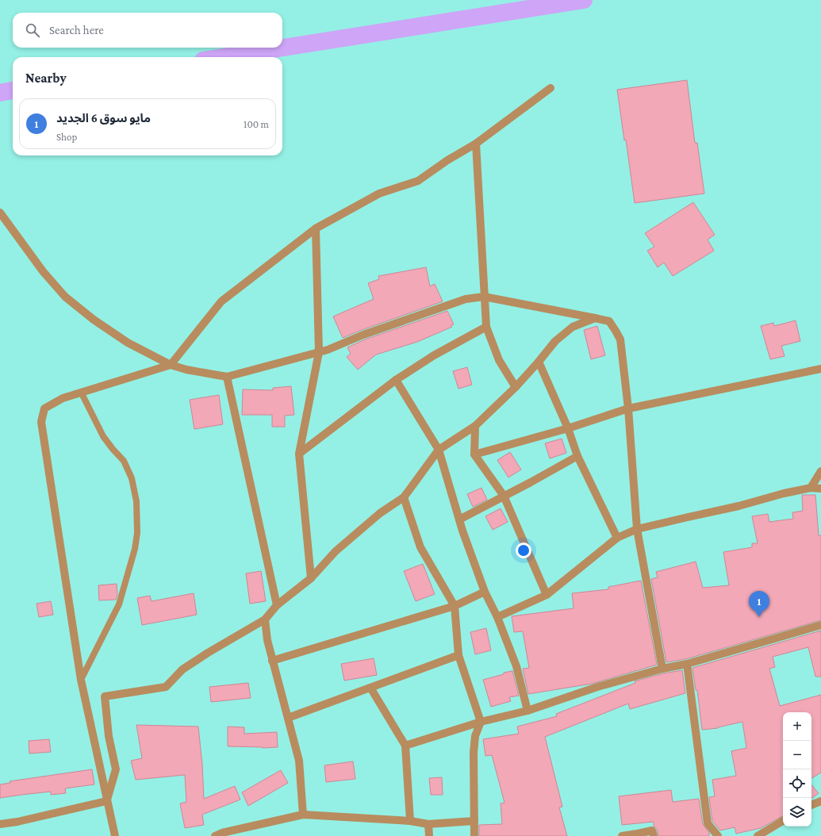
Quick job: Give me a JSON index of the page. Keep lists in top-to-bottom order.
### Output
{
  "page": {
    "search": "Search here",
    "heading": "Nearby",
    "list": [
      {
        "mark": "1",
        "name": "مايو سوق 6 الجديد",
        "note": "Shop",
        "value": "100 m"
      }
    ],
    "pins": "1",
    "map_buttons": ["+", "−"]
  }
}
